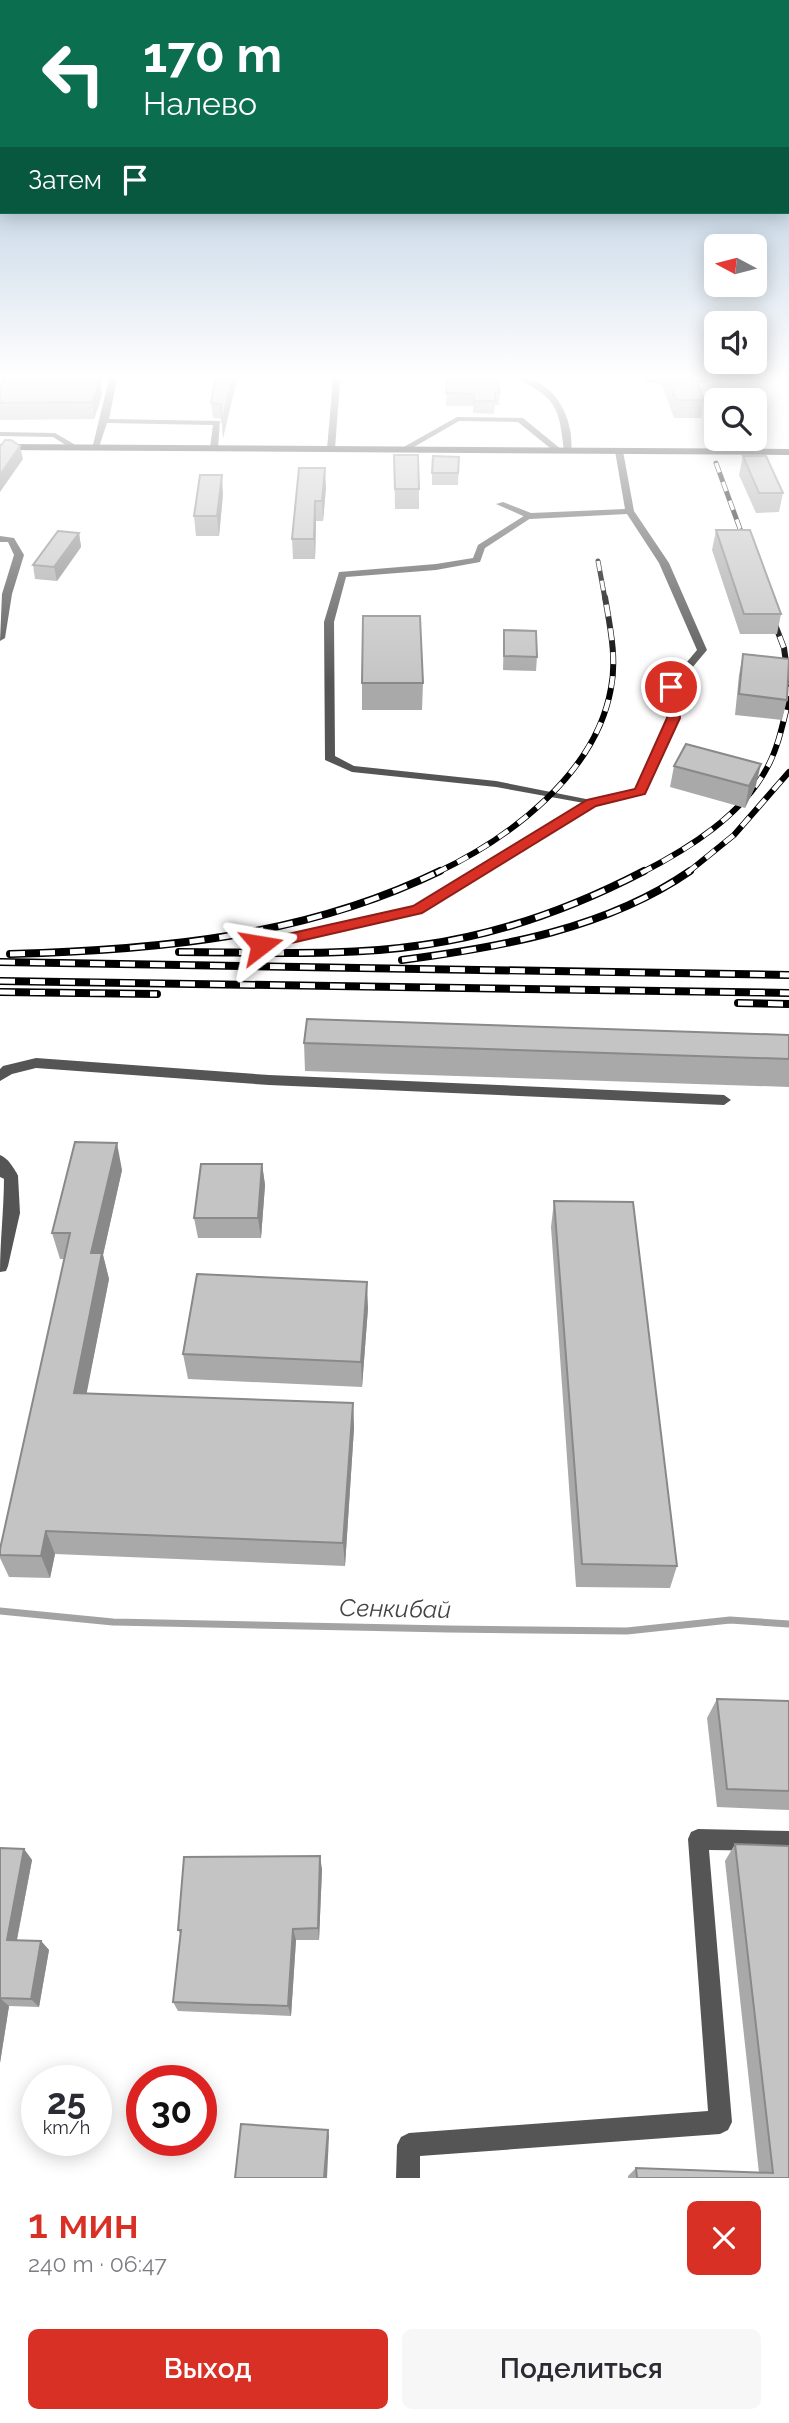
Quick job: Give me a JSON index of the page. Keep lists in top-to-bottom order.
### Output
{
  "water": ["Сенкибай"],
  "north": "left",
  "page": {
    "turn": ["170 m", "Налево"],
    "then": "Затем",
    "speed": "25 km/h",
    "limit": "30",
    "heading": ["1 мин", "240 m · 06:47"],
    "buttons": ["Выход", "Поделиться"]
  }
}
